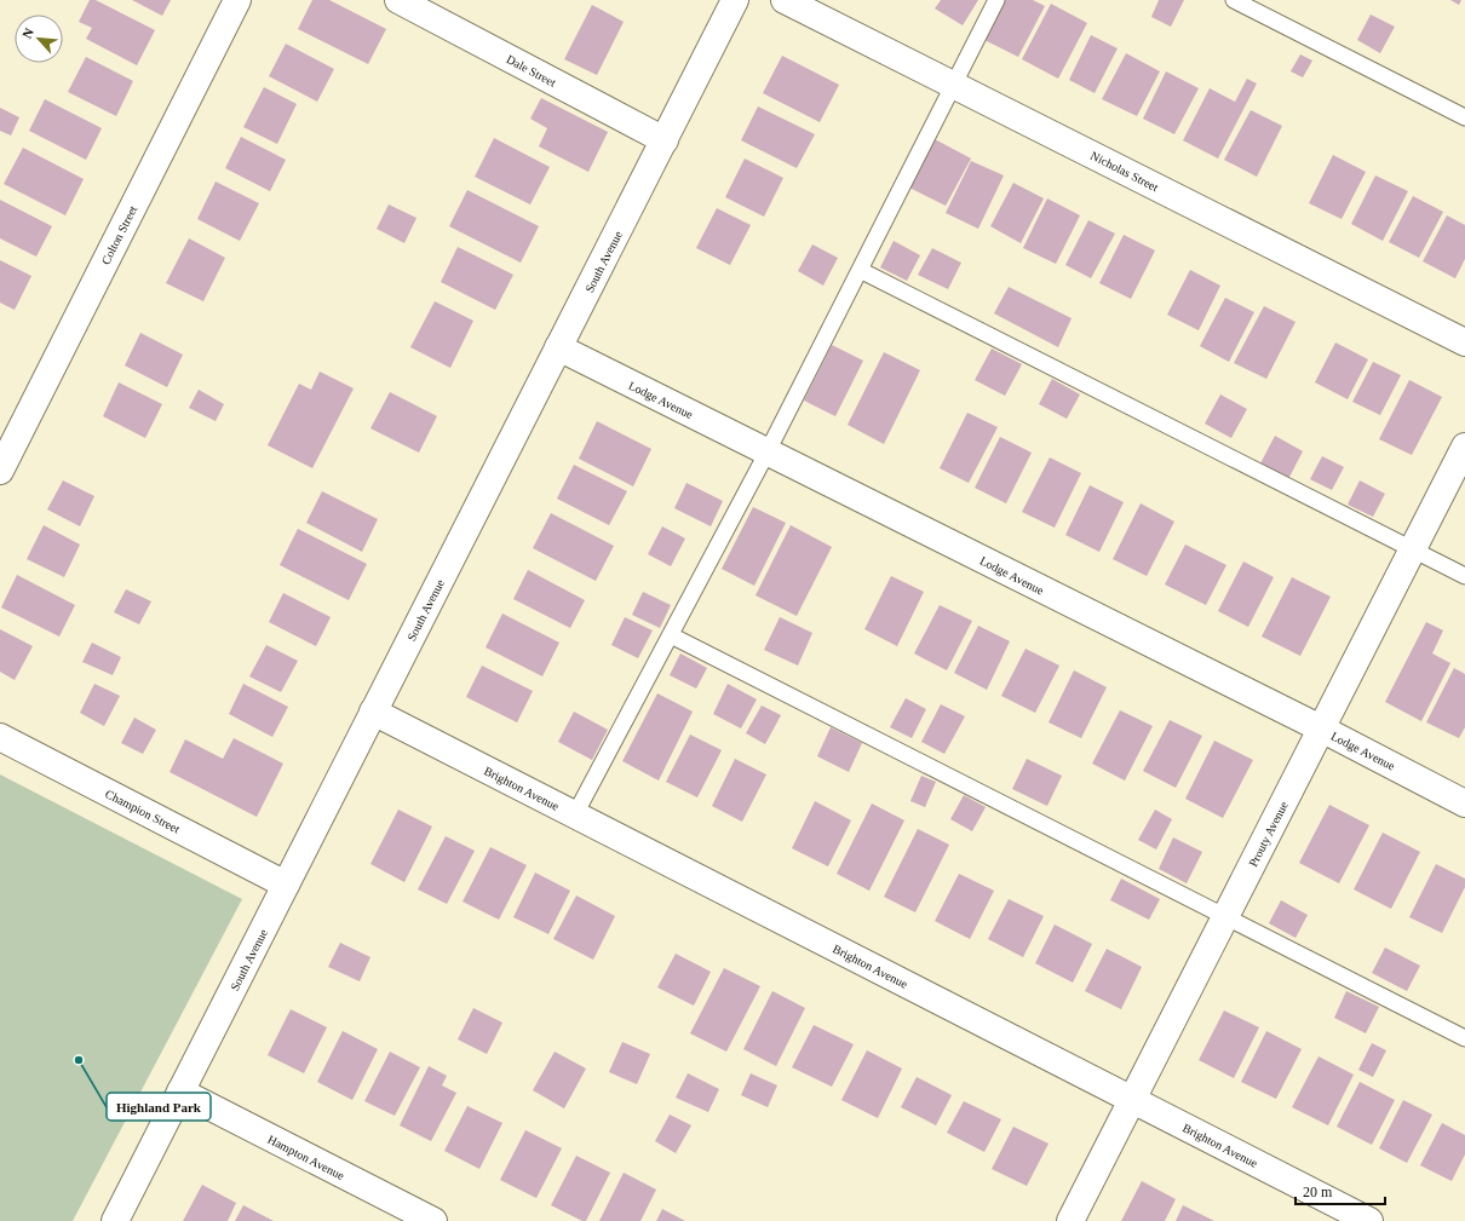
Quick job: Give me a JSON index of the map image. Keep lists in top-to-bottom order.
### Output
{
  "streets": {
    "street": [
      "Dale Street",
      "Nicholas Street",
      "Colton Street",
      "South Avenue",
      "Lodge Avenue",
      "Brighton Avenue",
      "Champion Street",
      "Prouty Avenue",
      "Hampton Avenue"
    ]
  },
  "crossings": [
    ["Dale Street", "South Avenue"],
    ["South Avenue", "Lodge Avenue"],
    ["South Avenue", "Brighton Avenue"],
    ["South Avenue", "Champion Street"],
    ["South Avenue", "Hampton Avenue"],
    ["Lodge Avenue", "Prouty Avenue"],
    ["Brighton Avenue", "Prouty Avenue"]
  ],
  "places": ["Highland Park"],
  "scale_bar": "20 m",
  "north": "top left"
}
